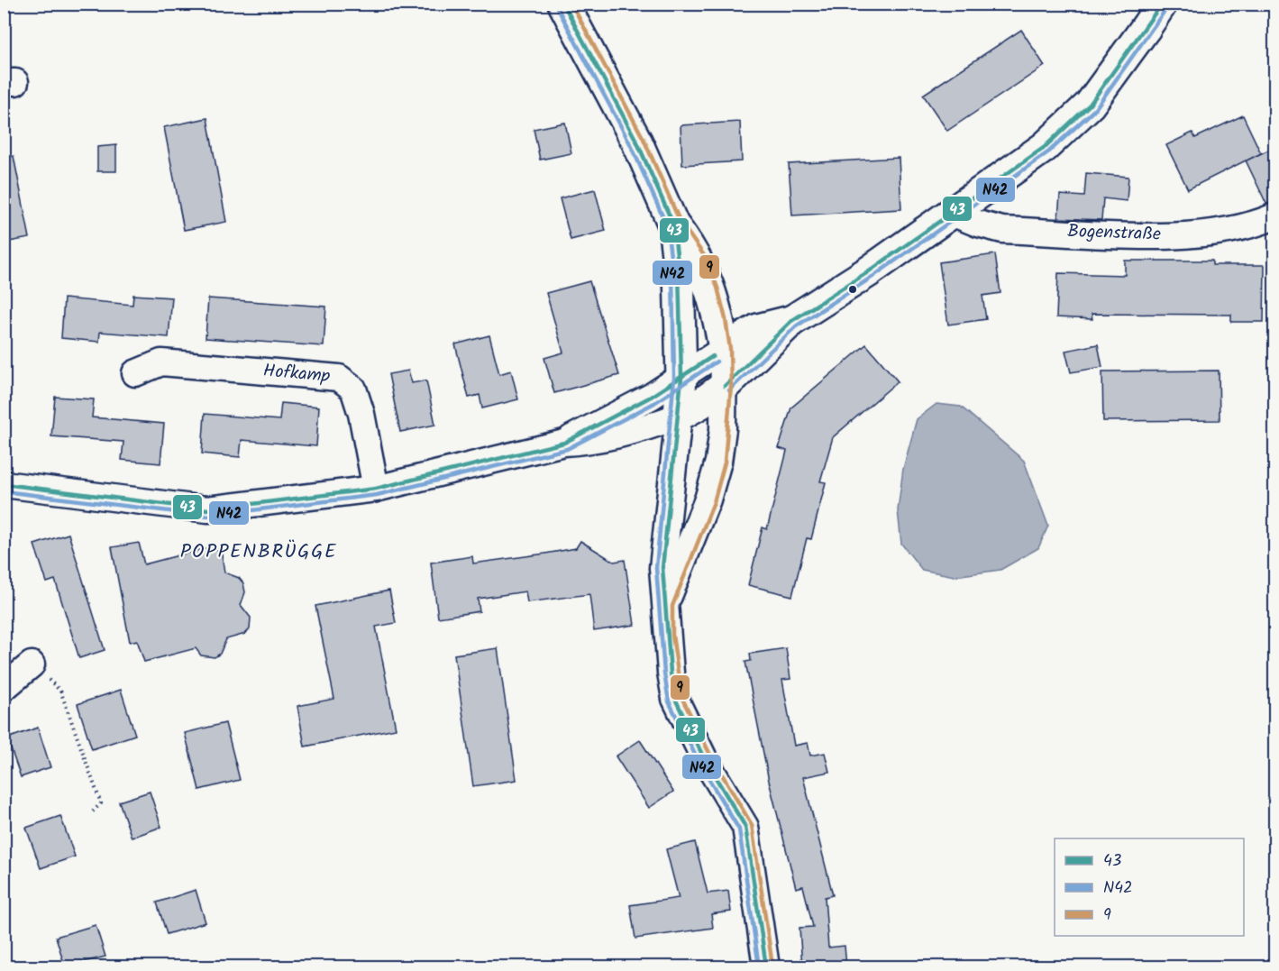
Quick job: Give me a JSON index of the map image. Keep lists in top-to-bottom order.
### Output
{
  "streets": {
    "street": ["Bogenstraße", "Hofkamp"]
  },
  "districts": ["POPPENBRÜGGE"],
  "lines": ["transit line 43", "transit line 9", "transit line N42"],
  "legend": ["43", "N42", "9"]
}
